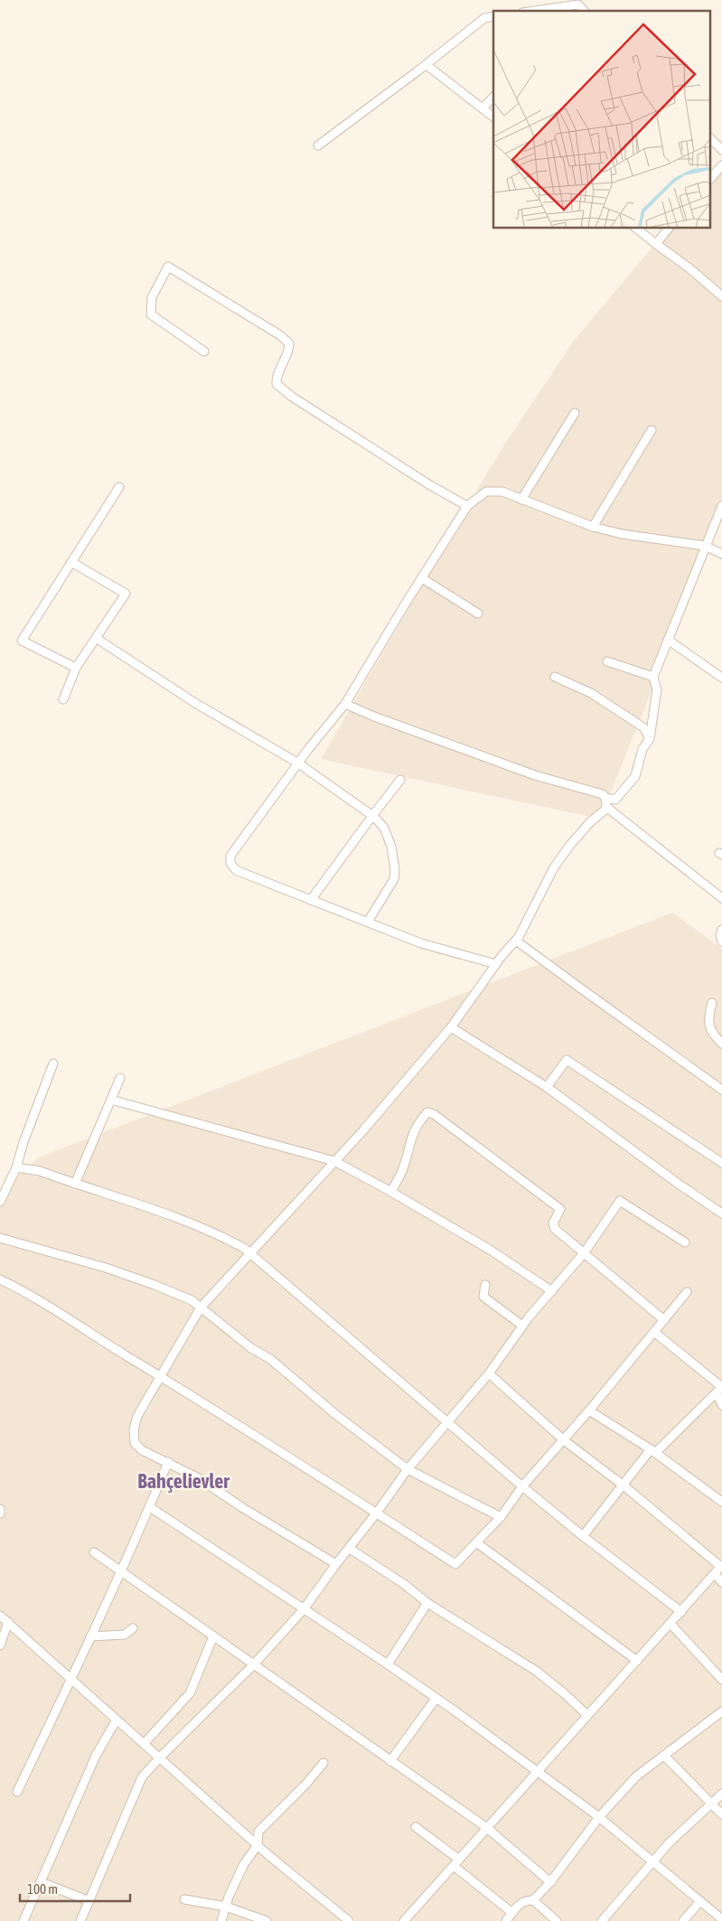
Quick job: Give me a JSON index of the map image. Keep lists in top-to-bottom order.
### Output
{
  "districts": ["Bahçelievler"],
  "scale_bar": "100 m"
}
